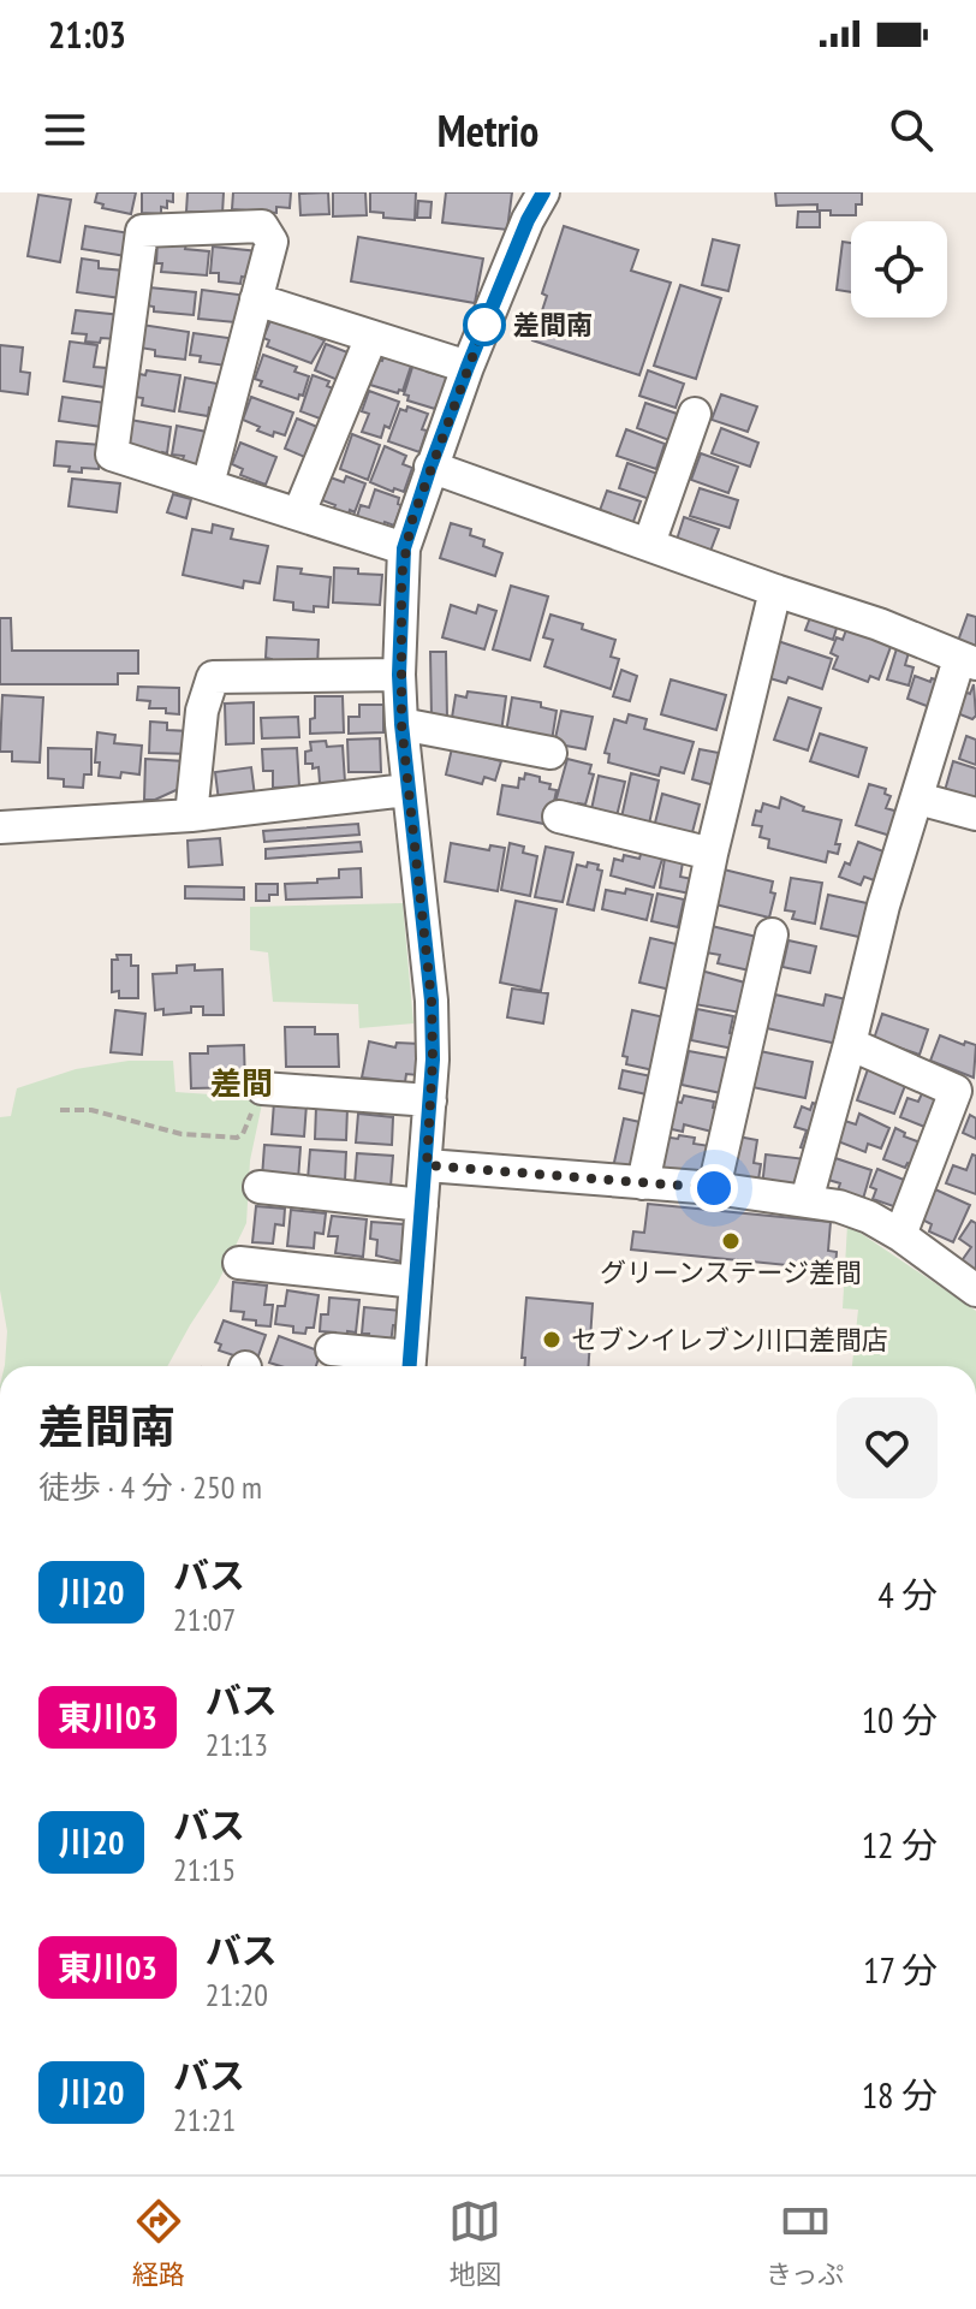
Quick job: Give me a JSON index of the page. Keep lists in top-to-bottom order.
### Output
{
  "districts": ["差間"],
  "places": ["差間南", "グリーンステージ差間", "セブンイレブン川口差間店"],
  "lines": ["bus line 川20"],
  "page": {
    "status": "21:03",
    "header": "Metrio",
    "heading": ["差間南", "徒歩 · 4 分 · 250 m"],
    "list": [
      {
        "mark": "川20",
        "name": "バス",
        "note": "21:07",
        "value": "4 分"
      },
      {
        "mark": "東川03",
        "name": "バス",
        "note": "21:13",
        "value": "10 分"
      },
      {
        "mark": "川20",
        "name": "バス",
        "note": "21:15",
        "value": "12 分"
      },
      {
        "mark": "東川03",
        "name": "バス",
        "note": "21:20",
        "value": "17 分"
      },
      {
        "mark": "川20",
        "name": "バス",
        "note": "21:21",
        "value": "18 分"
      }
    ],
    "tabs": ["経路", "地図", "きっぷ"]
  }
}
